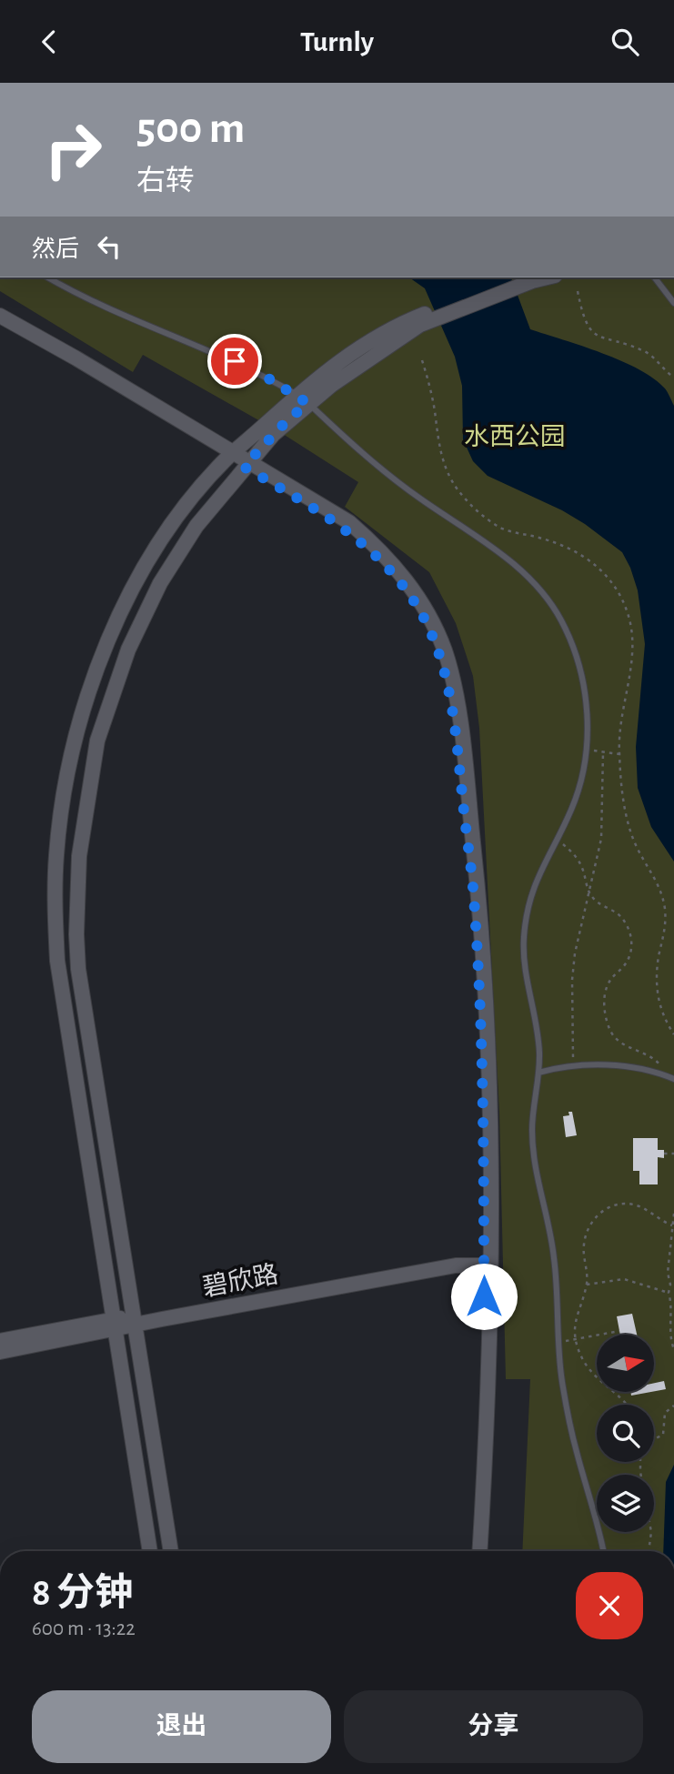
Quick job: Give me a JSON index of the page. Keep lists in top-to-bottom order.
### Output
{
  "streets": {
    "main road": ["碧欣路"]
  },
  "parks": ["水西公园"],
  "north": "right",
  "page": {
    "header": "Turnly",
    "turn": ["500 m", "右转"],
    "then": "然后",
    "heading": ["8 分钟", "600 m · 13:22"],
    "buttons": ["退出", "分享"]
  }
}
